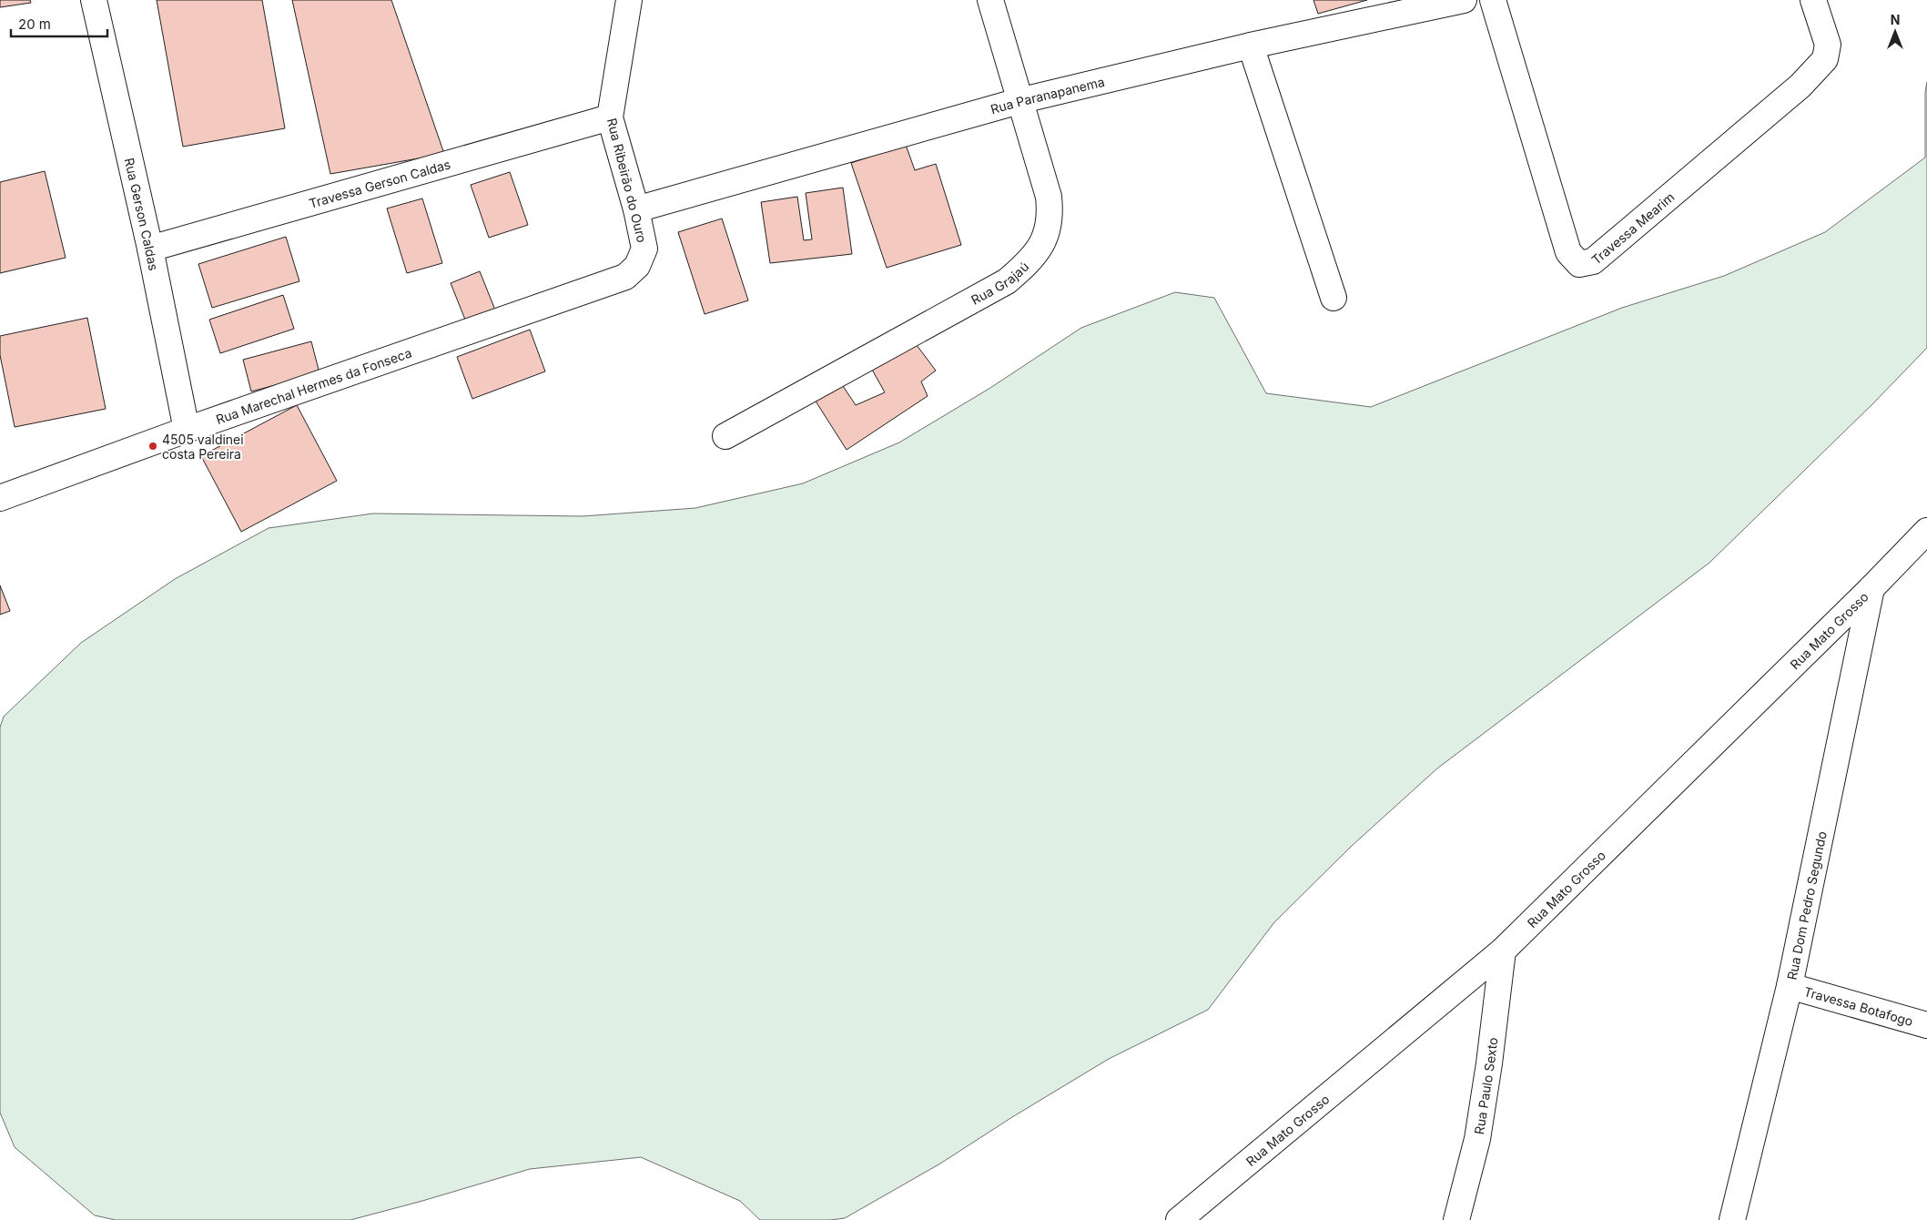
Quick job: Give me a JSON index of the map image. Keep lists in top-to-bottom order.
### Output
{
  "streets": {
    "street": [
      "Rua Paranapanema",
      "Rua Ribeirão do Ouro",
      "Travessa Gerson Caldas",
      "Rua Gerson Caldas",
      "Travessa Mearim",
      "Rua Grajaú",
      "Rua Marechal Hermes da Fonseca",
      "Rua Mato Grosso",
      "Rua Dom Pedro Segundo",
      "Travessa Botafogo",
      "Rua Paulo Sexto"
    ]
  },
  "crossings": [
    ["Rua Paranapanema", "Rua Ribeirão do Ouro"],
    ["Rua Paranapanema", "Rua Grajaú"],
    ["Rua Ribeirão do Ouro", "Travessa Gerson Caldas"],
    ["Rua Ribeirão do Ouro", "Rua Marechal Hermes da Fonseca"],
    ["Travessa Gerson Caldas", "Rua Gerson Caldas"],
    ["Rua Gerson Caldas", "Rua Marechal Hermes da Fonseca"],
    ["Rua Mato Grosso", "Rua Dom Pedro Segundo"],
    ["Rua Mato Grosso", "Rua Paulo Sexto"],
    ["Rua Dom Pedro Segundo", "Travessa Botafogo"]
  ],
  "places": ["4505 valdinei costa Pereira"],
  "scale_bar": "20 m",
  "north": "top"
}
